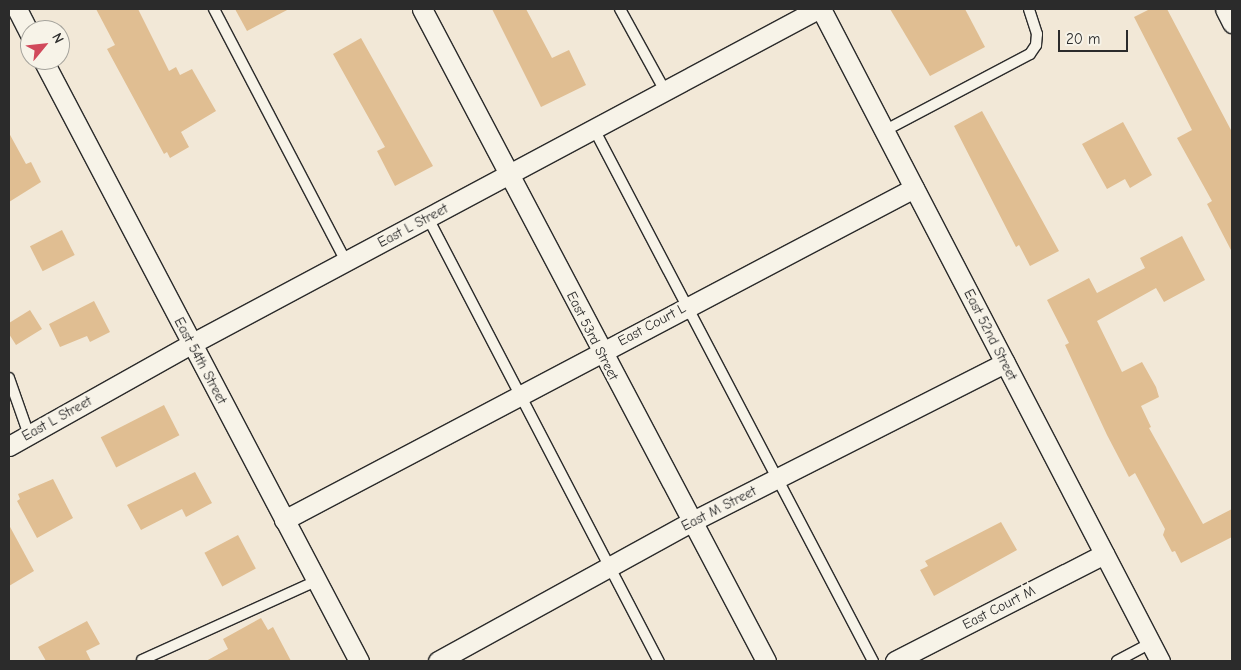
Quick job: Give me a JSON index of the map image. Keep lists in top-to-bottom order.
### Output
{
  "streets": {
    "street": [
      "East L Street",
      "East Court L",
      "East 52nd Street",
      "East 53rd Street",
      "East 54th Street",
      "East M Street",
      "East Court M"
    ]
  },
  "crossings": [
    ["East L Street", "East 52nd Street"],
    ["East L Street", "East 53rd Street"],
    ["East L Street", "East 54th Street"],
    ["East Court L", "East 52nd Street"],
    ["East Court L", "East 53rd Street"],
    ["East Court L", "East 54th Street"],
    ["East 52nd Street", "East M Street"],
    ["East 52nd Street", "East Court M"],
    ["East 53rd Street", "East M Street"]
  ],
  "scale_bar": "20 m",
  "north": "top right"
}
